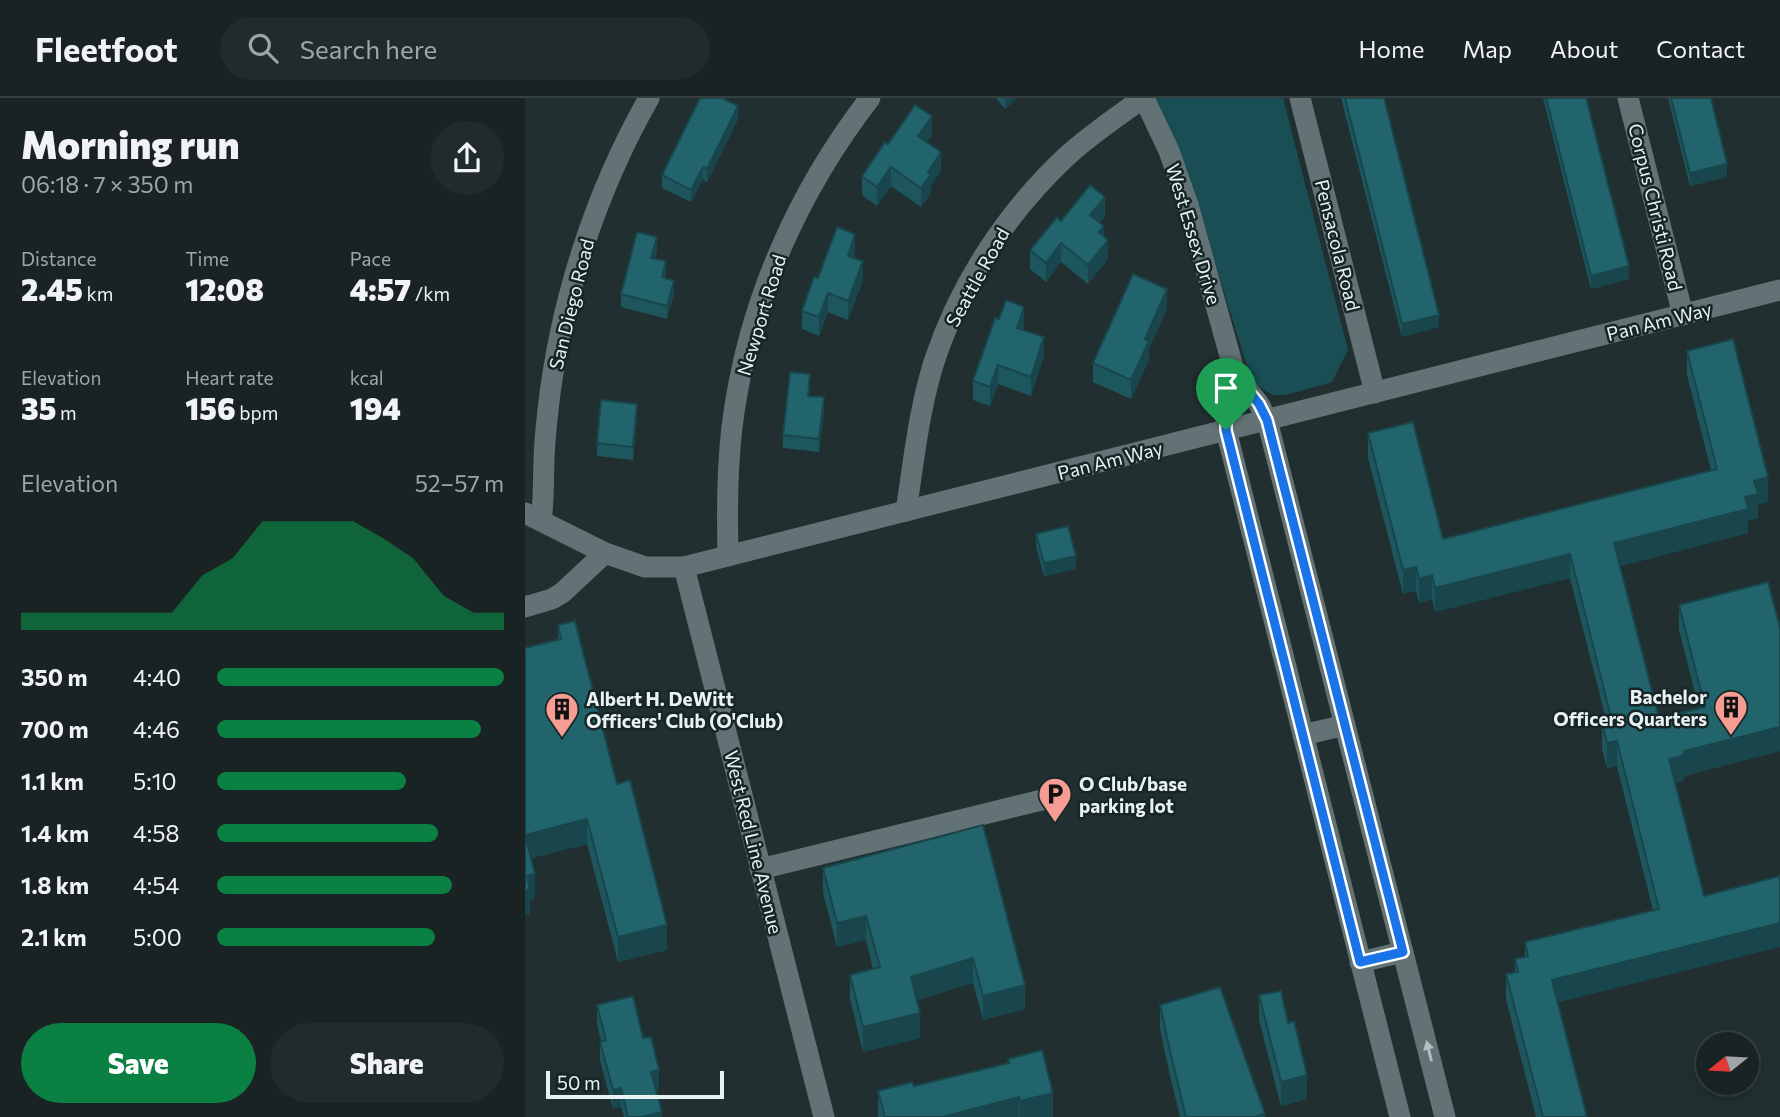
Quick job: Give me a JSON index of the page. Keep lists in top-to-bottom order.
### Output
{
  "streets": {
    "street": [
      "Corpus Christi Road",
      "West Essex Drive",
      "Pensacola Road",
      "Seattle Road",
      "San Diego Road",
      "Newport Road",
      "Pan Am Way",
      "West Red Line Avenue"
    ]
  },
  "crossings": [
    ["Corpus Christi Road", "Pan Am Way"],
    ["West Essex Drive", "Seattle Road"],
    ["West Essex Drive", "Pan Am Way"],
    ["Pensacola Road", "Pan Am Way"],
    ["Seattle Road", "Pan Am Way"],
    ["San Diego Road", "Pan Am Way"],
    ["Newport Road", "Pan Am Way"],
    ["Pan Am Way", "West Red Line Avenue"]
  ],
  "places": {
    "building": ["Bachelor Officers Quarters", "Albert H. DeWitt Officers' Club (O'Club)"],
    "parking": ["O Club/base parking lot"]
  },
  "scale_bar": "50 m",
  "north": "left",
  "page": {
    "header": "Fleetfoot",
    "search": "Search here",
    "nav": [
      "Home",
      "Map",
      "About",
      "Contact"
    ],
    "heading": ["Morning run", "06:18 · 7 × 350 m"],
    "stats": [
      ["Distance", "2.45 km"],
      ["Time", "12:08"],
      ["Pace", "4:57 /km"],
      ["Elevation", "35 m"],
      ["Heart rate", "156 bpm"],
      ["kcal", "194"]
    ],
    "chart": ["Elevation", "52–57 m"],
    "list": [
      {
        "name": "350 m",
        "note": "4:40"
      },
      {
        "name": "700 m",
        "note": "4:46"
      },
      {
        "name": "1.1 km",
        "note": "5:10"
      },
      {
        "name": "1.4 km",
        "note": "4:58"
      },
      {
        "name": "1.8 km",
        "note": "4:54"
      },
      {
        "name": "2.1 km",
        "note": "5:00"
      }
    ],
    "buttons": ["Save", "Share"],
    "scale": "50 m"
  }
}
